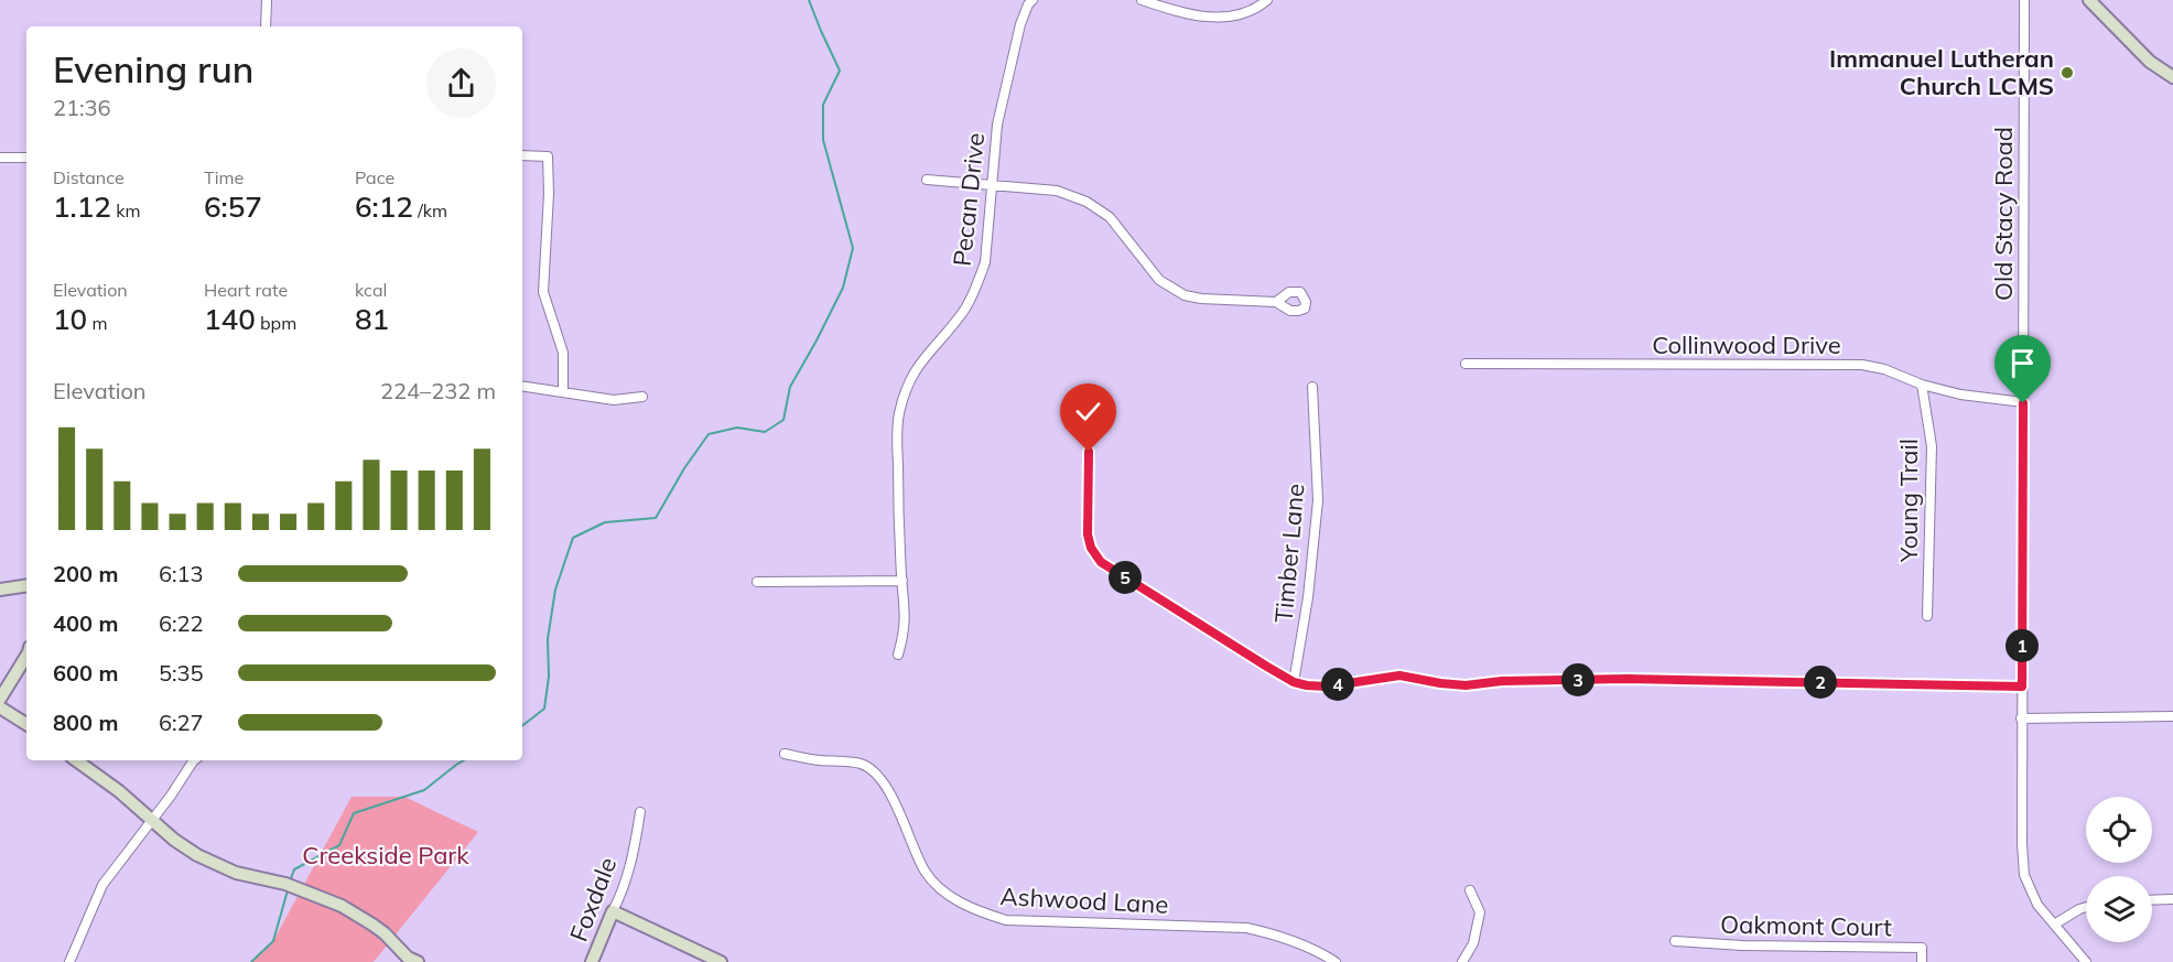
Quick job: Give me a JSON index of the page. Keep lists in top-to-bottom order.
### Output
{
  "streets": {
    "street": [
      "Pecan Drive",
      "Old Stacy Road",
      "Collinwood Drive",
      "Young Trail",
      "Timber Lane",
      "Foxdale",
      "Ashwood Lane",
      "Oakmont Court"
    ]
  },
  "crossings": [
    ["Old Stacy Road", "Collinwood Drive"],
    ["Collinwood Drive", "Young Trail"]
  ],
  "parks": ["Creekside Park"],
  "places": ["Immanuel Lutheran Church LCMS"],
  "page": {
    "heading": ["Evening run", "21:36"],
    "stats": [
      ["Distance", "1.12 km"],
      ["Time", "6:57"],
      ["Pace", "6:12 /km"],
      ["Elevation", "10 m"],
      ["Heart rate", "140 bpm"],
      ["kcal", "81"]
    ],
    "chart": ["Elevation", "224–232 m"],
    "list": [
      {
        "name": "200 m",
        "note": "6:13"
      },
      {
        "name": "400 m",
        "note": "6:22"
      },
      {
        "name": "600 m",
        "note": "5:35"
      },
      {
        "name": "800 m",
        "note": "6:27"
      }
    ],
    "pins": [
      "5",
      "1",
      "3",
      "2",
      "4"
    ]
  }
}
